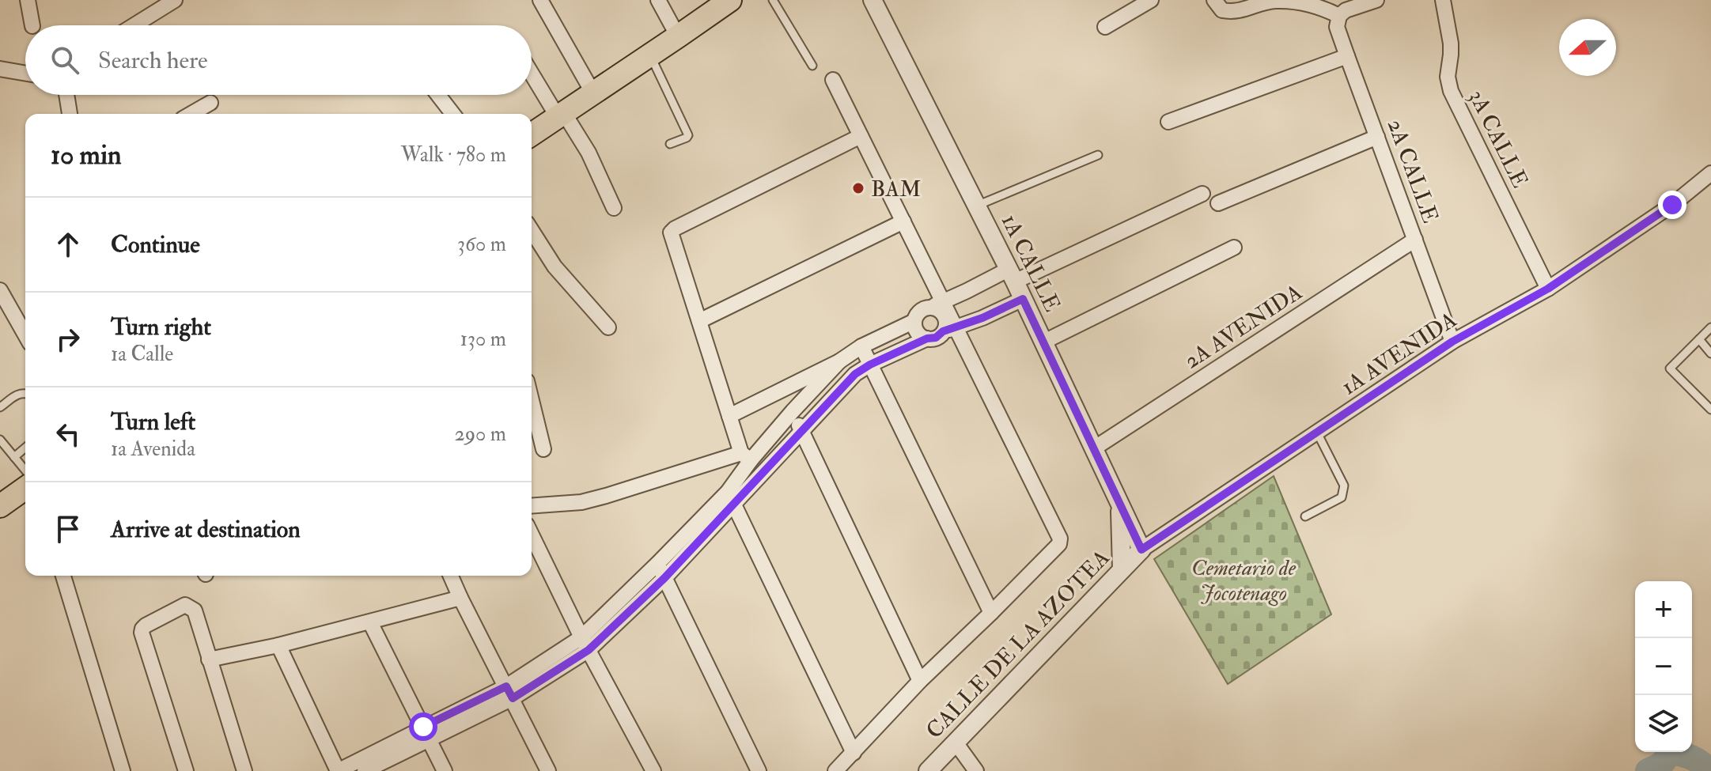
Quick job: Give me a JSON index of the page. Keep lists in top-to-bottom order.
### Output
{
  "streets": {
    "street": [
      "3A CALLE",
      "2A CALLE",
      "1A CALLE",
      "2A AVENIDA",
      "1A AVENIDA",
      "CALLE DE LA AZOTEA"
    ]
  },
  "crossings": [
    ["3A CALLE", "1A AVENIDA"],
    ["2A CALLE", "2A AVENIDA"],
    ["2A CALLE", "1A AVENIDA"],
    ["1A CALLE", "2A AVENIDA"],
    ["1A CALLE", "1A AVENIDA"],
    ["1A CALLE", "CALLE DE LA AZOTEA"],
    ["1A AVENIDA", "CALLE DE LA AZOTEA"]
  ],
  "parks": ["Cemetario de Jocotenago"],
  "places": ["BAM"],
  "north": "left",
  "page": {
    "search": "Search here",
    "heading": ["10 min", "Walk · 780 m"],
    "list": [
      ["Continue", "360 m"],
      ["Turn right", "1a Calle", "130 m"],
      ["Turn left", "1a Avenida", "290 m"],
      "Arrive at destination"
    ],
    "map_buttons": ["+", "−"]
  }
}
